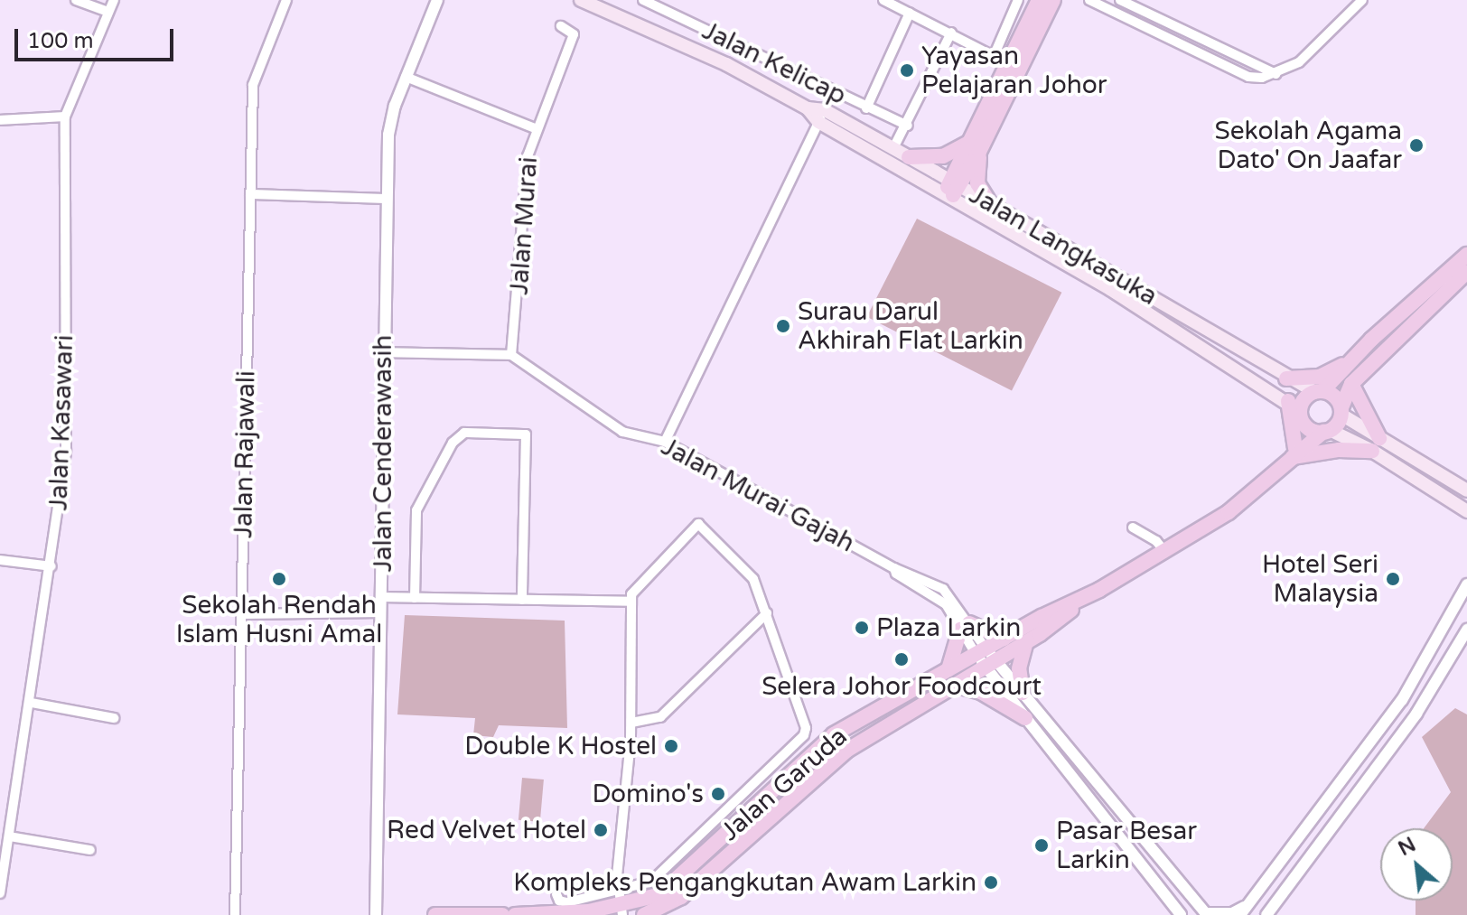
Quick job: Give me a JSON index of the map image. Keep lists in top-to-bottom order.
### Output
{
  "streets": {
    "main road": ["Jalan Langkasuka", "Jalan Garuda"],
    "street": [
      "Jalan Kelicap",
      "Jalan Murai",
      "Jalan Kasawari",
      "Jalan Cenderawasih",
      "Jalan Rajawali",
      "Jalan Murai Gajah"
    ]
  },
  "crossings": [
    ["Jalan Murai", "Jalan Murai Gajah"],
    ["Jalan Langkasuka", "Jalan Garuda"],
    ["Jalan Murai Gajah", "Jalan Garuda"]
  ],
  "places": [
    "Yayasan Pelajaran Johor",
    "Sekolah Agama Dato' On Jaafar",
    "Surau Darul Akhirah Flat Larkin",
    "Sekolah Rendah Islam Husni Amal",
    "Hotel Seri Malaysia",
    "Plaza Larkin",
    "Selera Johor Foodcourt",
    "Double K Hostel",
    "Domino's",
    "Red Velvet Hotel",
    "Pasar Besar Larkin",
    "Kompleks Pengangkutan Awam Larkin"
  ],
  "scale_bar": "100 m",
  "north": "top left"
}
